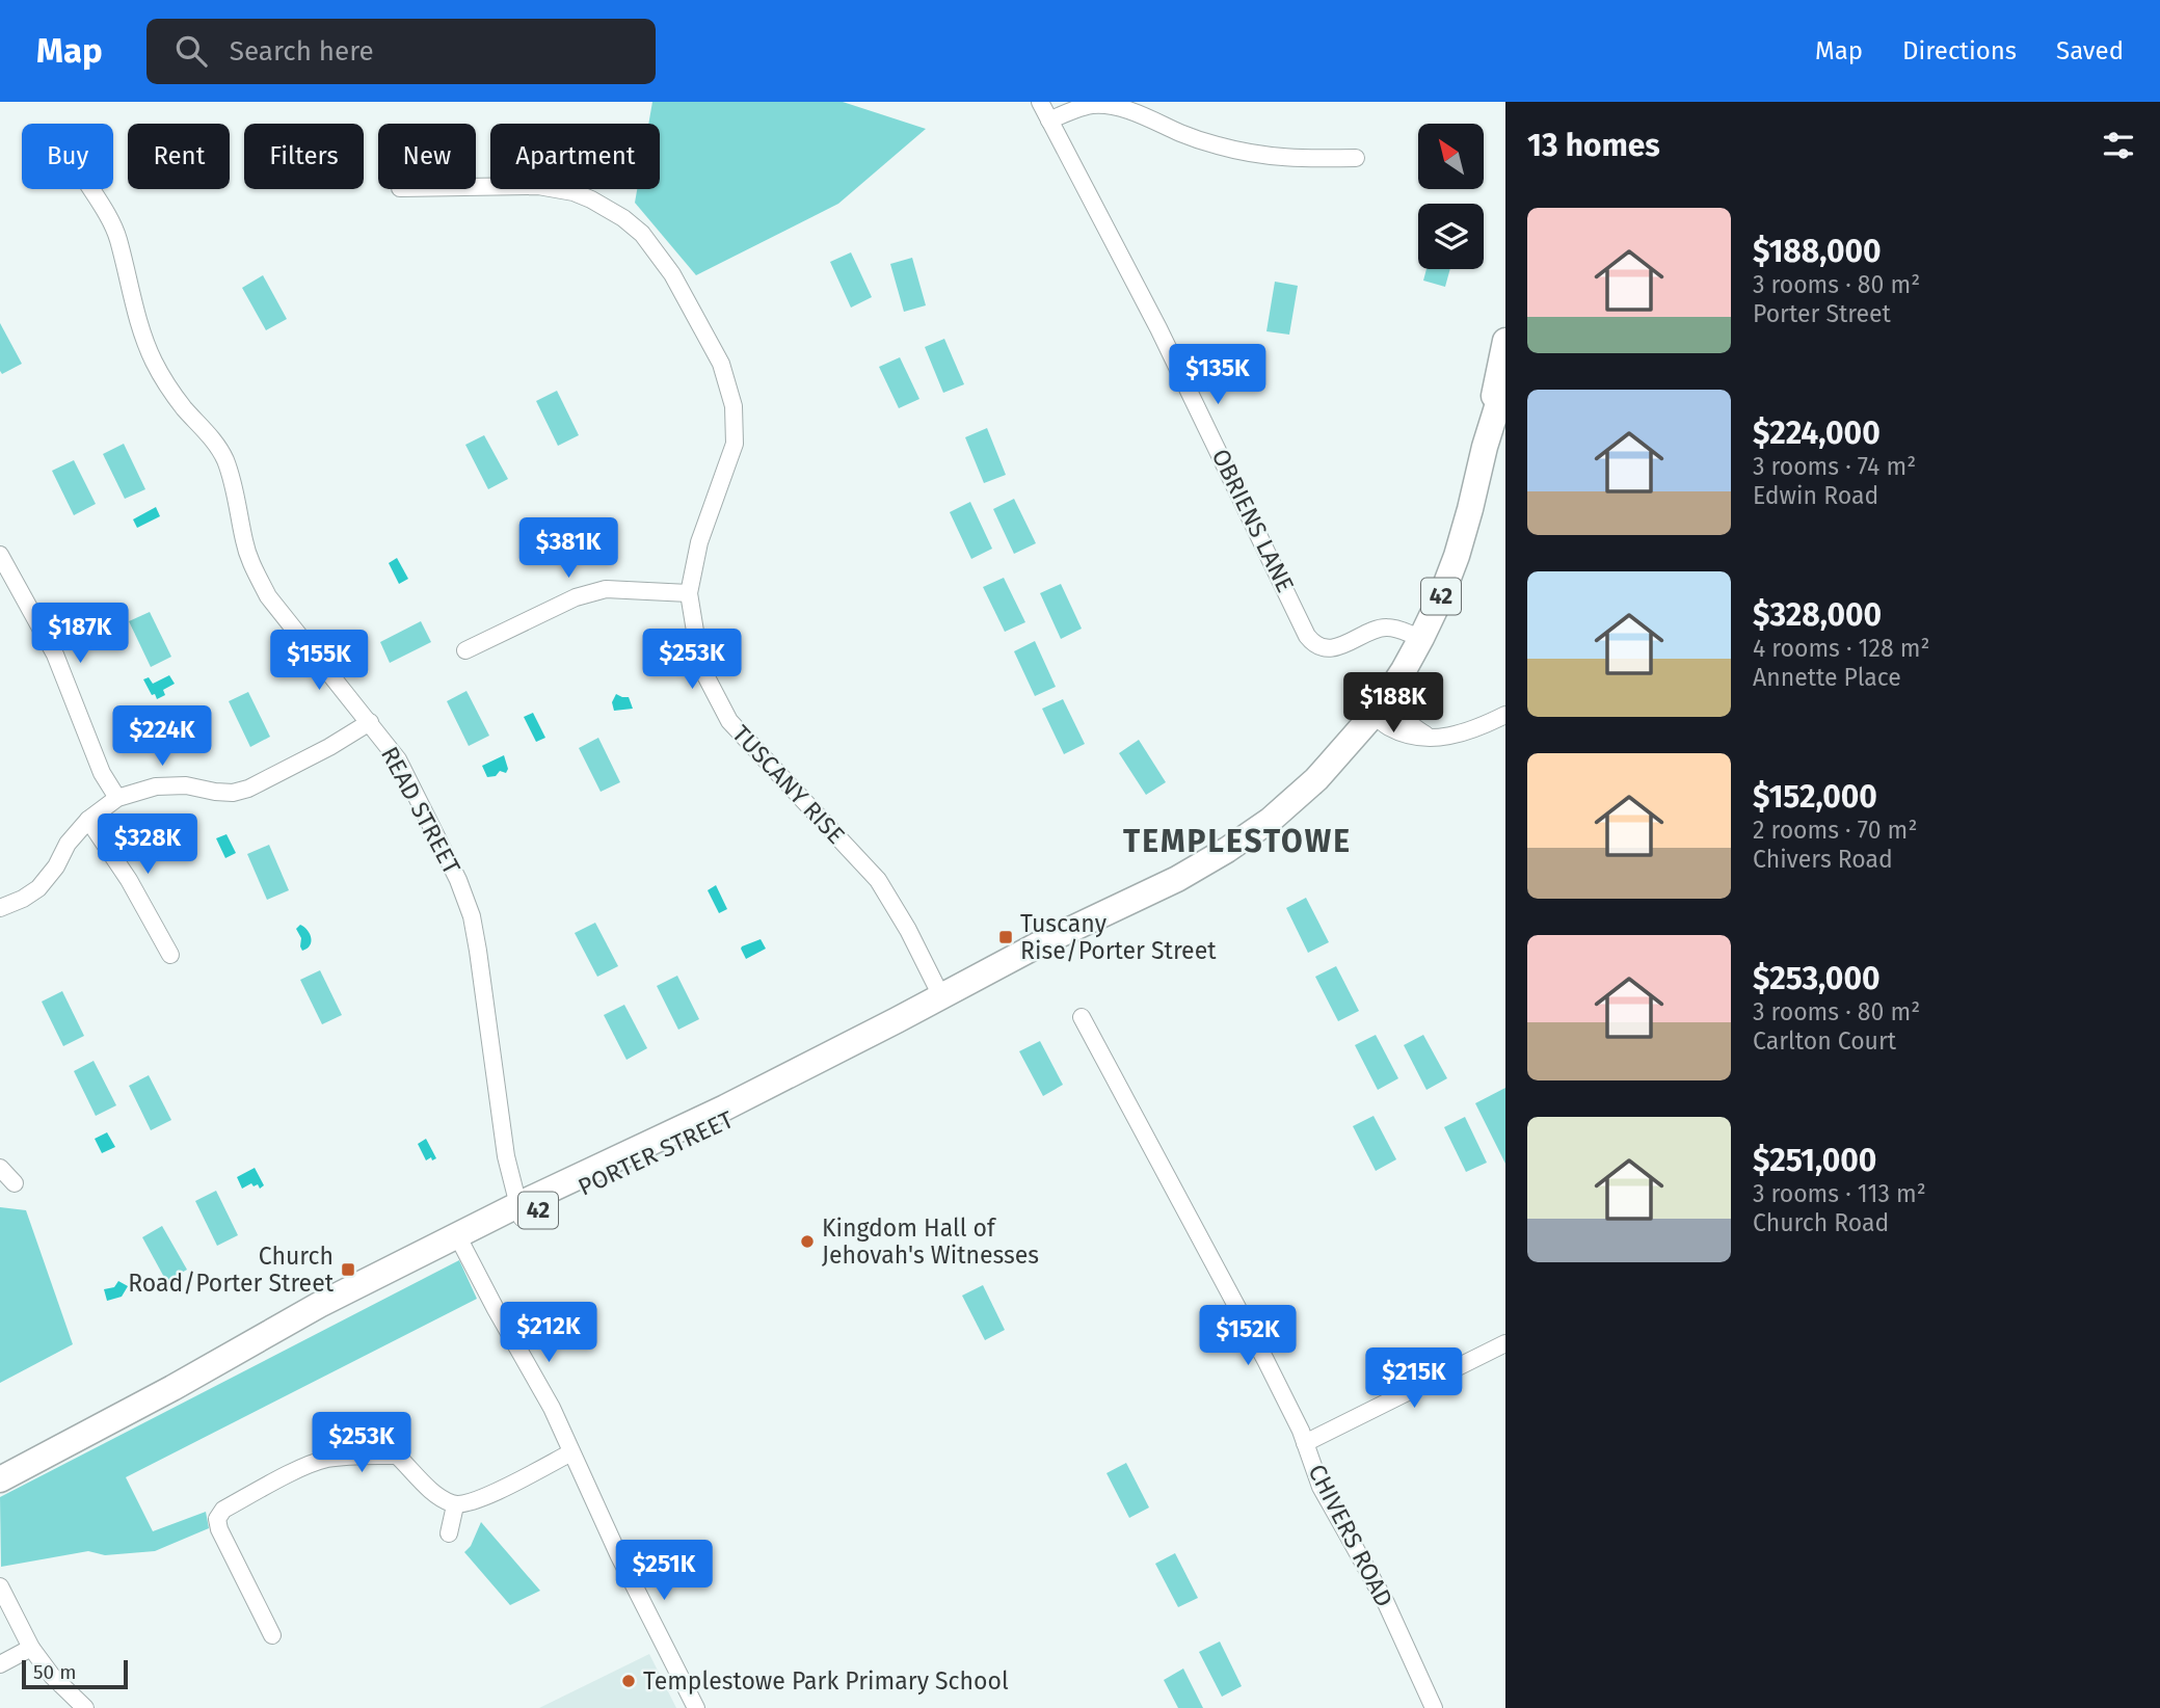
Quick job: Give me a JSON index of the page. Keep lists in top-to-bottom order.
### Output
{
  "streets": {
    "main road": ["42", "PORTER STREET"],
    "street": [
      "OBRIENS LANE",
      "TUSCANY RISE",
      "READ STREET",
      "CHIVERS ROAD"
    ]
  },
  "crossings": [
    ["OBRIENS LANE", "42"],
    ["42", "PORTER STREET"],
    ["TUSCANY RISE", "PORTER STREET"],
    ["READ STREET", "PORTER STREET"]
  ],
  "districts": ["TEMPLESTOWE"],
  "places": {
    "transit": ["Tuscany Rise/Porter Street", "Church Road/Porter Street"],
    "other": ["Kingdom Hall of Jehovah's Witnesses", "Templestowe Park Primary School"]
  },
  "scale_bar": "50 m",
  "north": "top left",
  "page": {
    "header": "Map",
    "search": "Search here",
    "nav": ["Map", "Directions", "Saved"],
    "heading": "13 homes",
    "chip": [
      "Buy",
      "Rent",
      "Filters",
      "New",
      "Apartment"
    ],
    "list": [
      {
        "name": "$188,000",
        "note": "3 rooms · 80 m² · Porter Street"
      },
      {
        "name": "$224,000",
        "note": "3 rooms · 74 m² · Edwin Road"
      },
      {
        "name": "$328,000",
        "note": "4 rooms · 128 m² · Annette Place"
      },
      {
        "name": "$152,000",
        "note": "2 rooms · 70 m² · Chivers Road"
      },
      {
        "name": "$253,000",
        "note": "3 rooms · 80 m² · Carlton Court"
      },
      {
        "name": "$251,000",
        "note": "3 rooms · 113 m² · Church Road"
      }
    ],
    "price": [
      "$135K",
      "$381K",
      "$187K",
      "$253K",
      "$155K",
      "$188K",
      "$224K",
      "$328K",
      "$212K",
      "$152K",
      "$215K",
      "$253K",
      "$251K"
    ],
    "scale": "50 m"
  }
}
